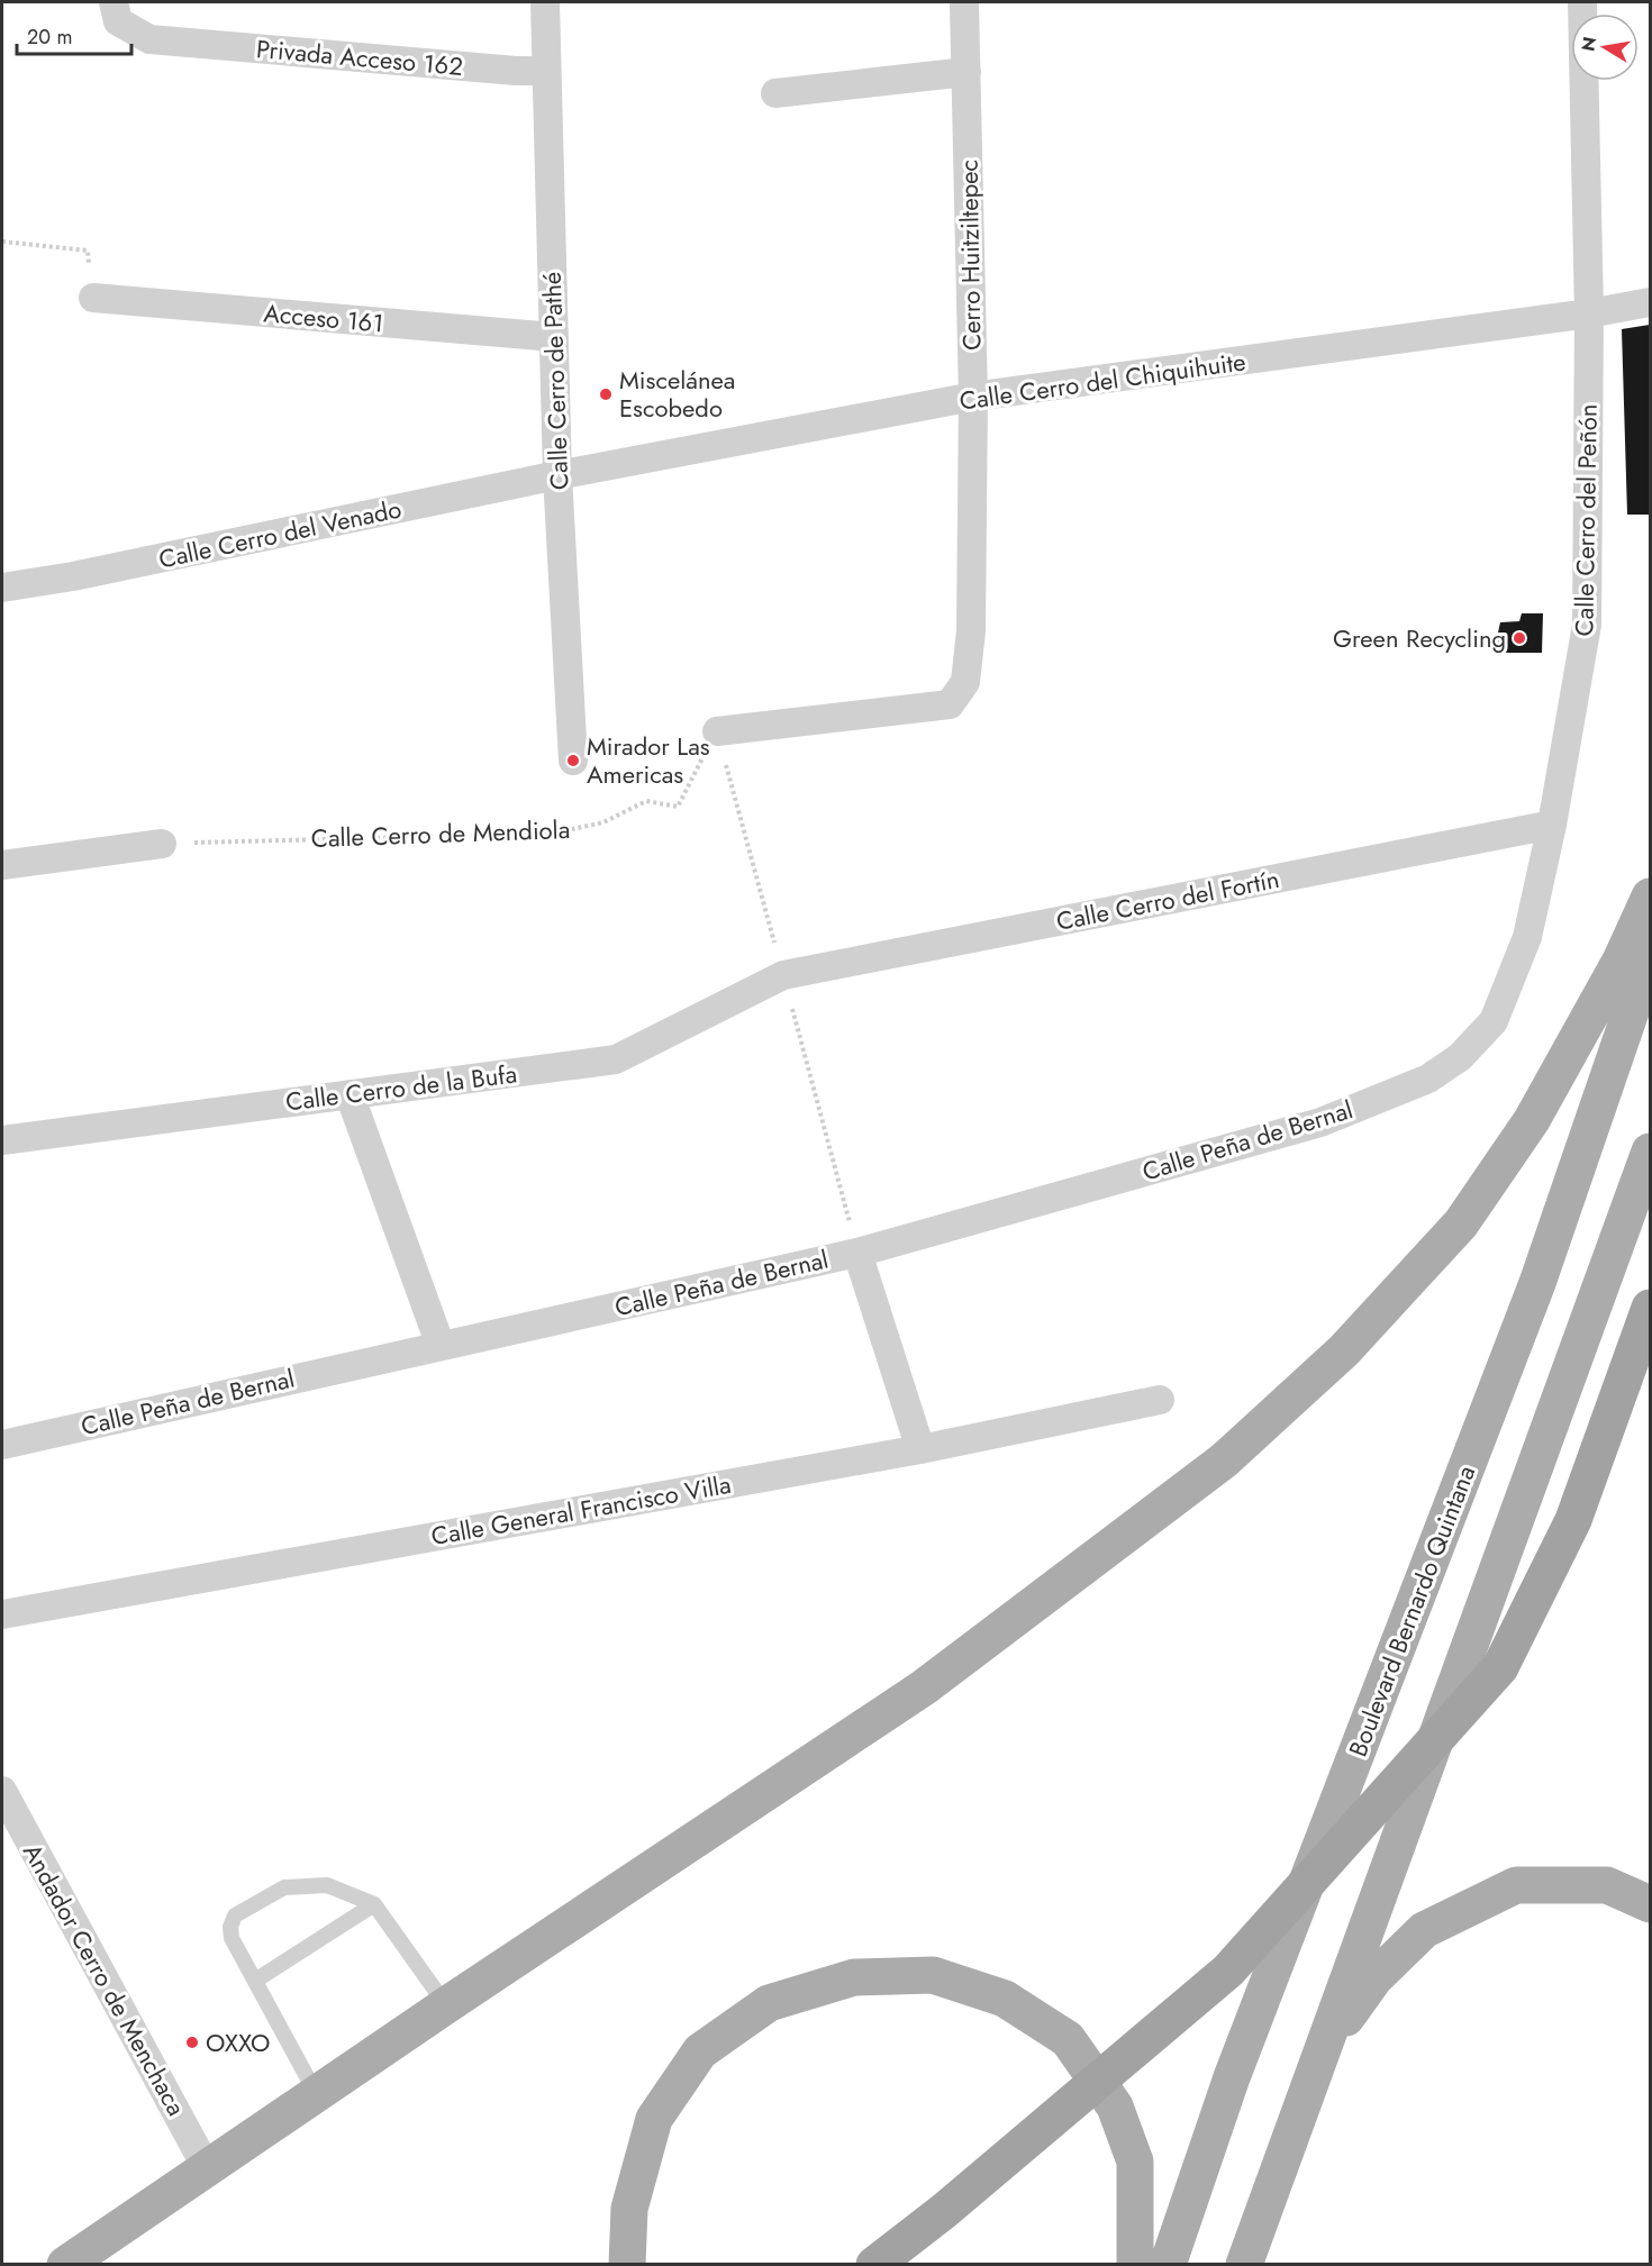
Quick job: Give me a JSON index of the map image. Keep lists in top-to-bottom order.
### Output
{
  "streets": {
    "main road": ["Boulevard Bernardo Quintana"],
    "street": [
      "Privada Acceso 162",
      "Cerro Huitziltepec",
      "Acceso 161",
      "Calle Cerro de Pathé",
      "Calle Cerro del Chiquihuite",
      "Calle Cerro del Peñón",
      "Calle Cerro del Venado",
      "Calle Cerro del Fortín",
      "Calle Cerro de la Bufa",
      "Calle Peña de Bernal",
      "Calle General Francisco Villa",
      "Andador Cerro de Menchaca"
    ],
    "path": ["Calle Cerro de Mendiola"]
  },
  "crossings": [
    ["Privada Acceso 162", "Calle Cerro de Pathé"],
    ["Cerro Huitziltepec", "Calle Cerro del Chiquihuite"],
    ["Cerro Huitziltepec", "Calle Cerro de Mendiola"],
    ["Acceso 161", "Calle Cerro de Pathé"],
    ["Calle Cerro de Pathé", "Calle Cerro del Chiquihuite"],
    ["Calle Cerro de Pathé", "Calle Cerro del Venado"],
    ["Calle Cerro del Chiquihuite", "Calle Cerro del Peñón"],
    ["Calle Cerro del Chiquihuite", "Calle Cerro del Venado"],
    ["Calle Cerro del Peñón", "Calle Cerro del Fortín"],
    ["Calle Cerro del Peñón", "Calle Peña de Bernal"],
    ["Calle Cerro del Fortín", "Calle Cerro de la Bufa"]
  ],
  "places": [
    "Miscelánea Escobedo",
    "Green Recycling",
    "Mirador Las Americas",
    "OXXO"
  ],
  "scale_bar": "20 m",
  "north": "left"
}
